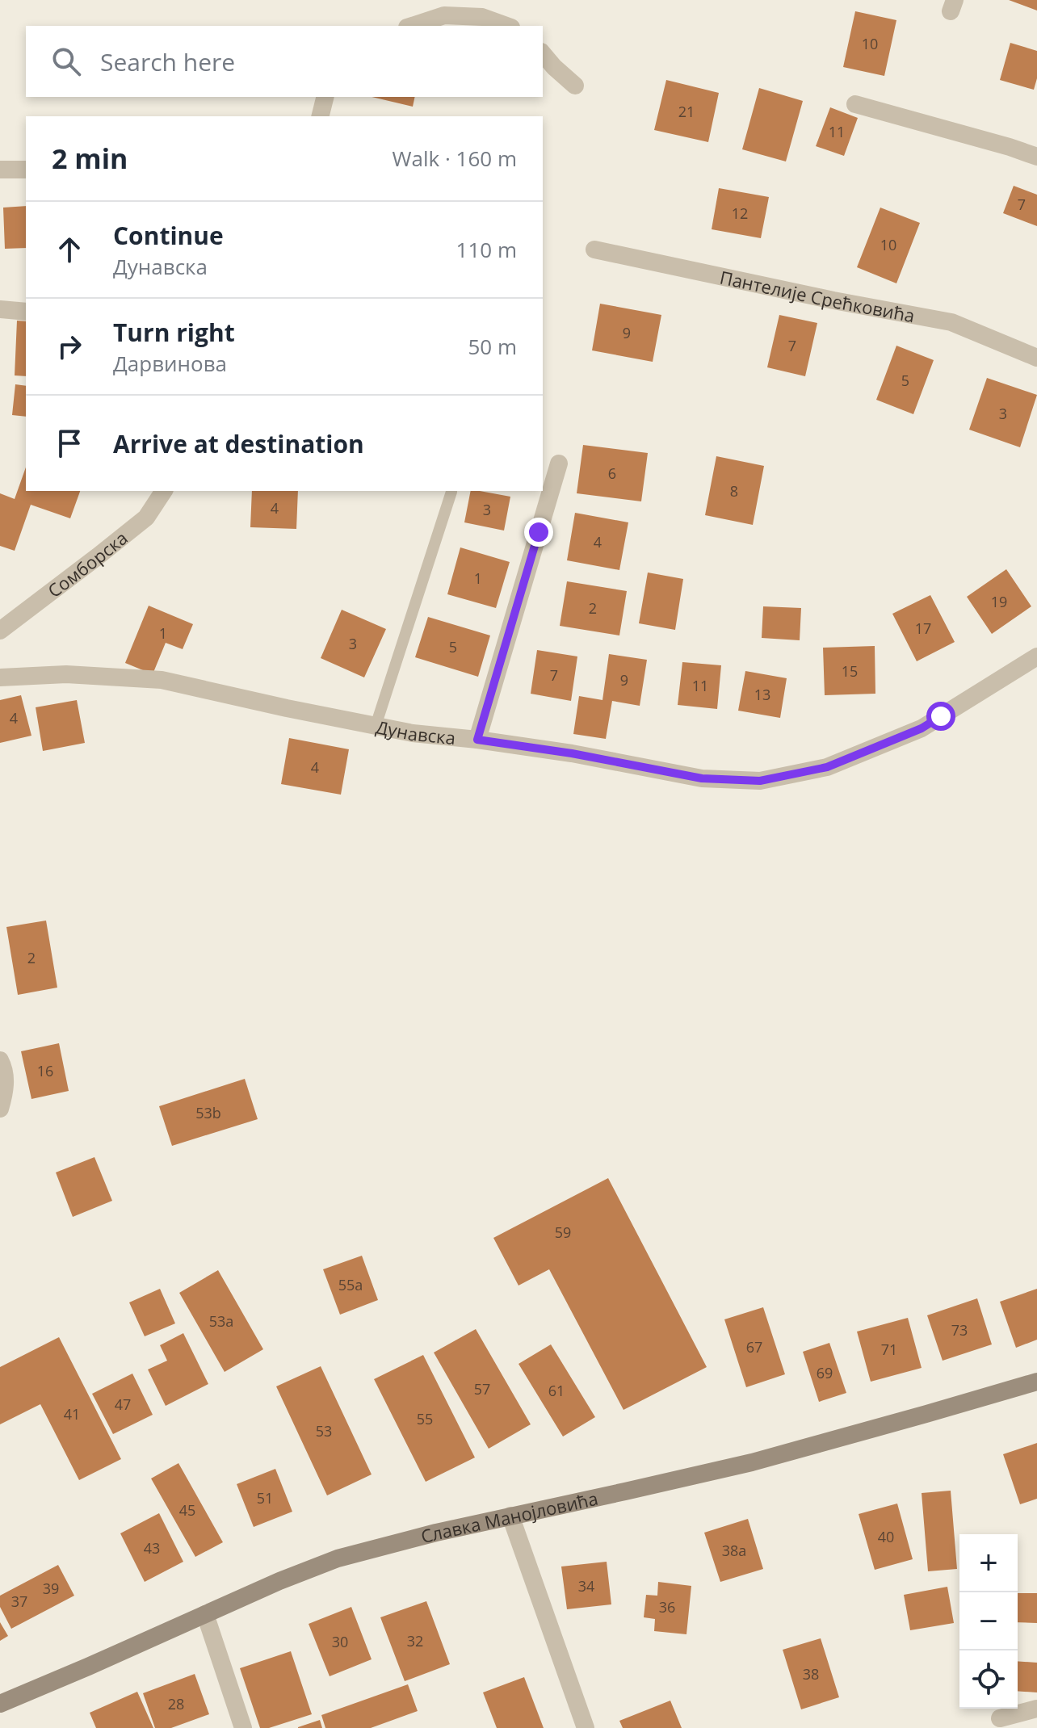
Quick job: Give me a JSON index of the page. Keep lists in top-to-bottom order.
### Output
{
  "streets": {
    "main road": ["Славка Манојловића"],
    "street": ["Пантелије Срећковића", "Сомборска", "Дунавска"]
  },
  "house_numbers": [
    "10",
    "21",
    "11",
    "7",
    "12",
    "10",
    "9",
    "7",
    "5",
    "3",
    "6",
    "8",
    "4",
    "3",
    "4",
    "1",
    "19",
    "2",
    "17",
    "1",
    "3",
    "5",
    "15",
    "7",
    "9",
    "11",
    "13",
    "4",
    "4",
    "2",
    "16",
    "53b",
    "59",
    "55a",
    "53a",
    "73",
    "67",
    "71",
    "69",
    "57",
    "61",
    "47",
    "41",
    "55",
    "53",
    "51",
    "45",
    "40",
    "43",
    "38a",
    "34",
    "39",
    "37",
    "36",
    "32",
    "30",
    "38",
    "28"
  ],
  "page": {
    "search": "Search here",
    "heading": ["2 min", "Walk · 160 m"],
    "list": [
      ["Continue", "Дунавска", "110 m"],
      ["Turn right", "Дарвинова", "50 m"],
      "Arrive at destination"
    ],
    "map_buttons": ["+", "−"]
  }
}
